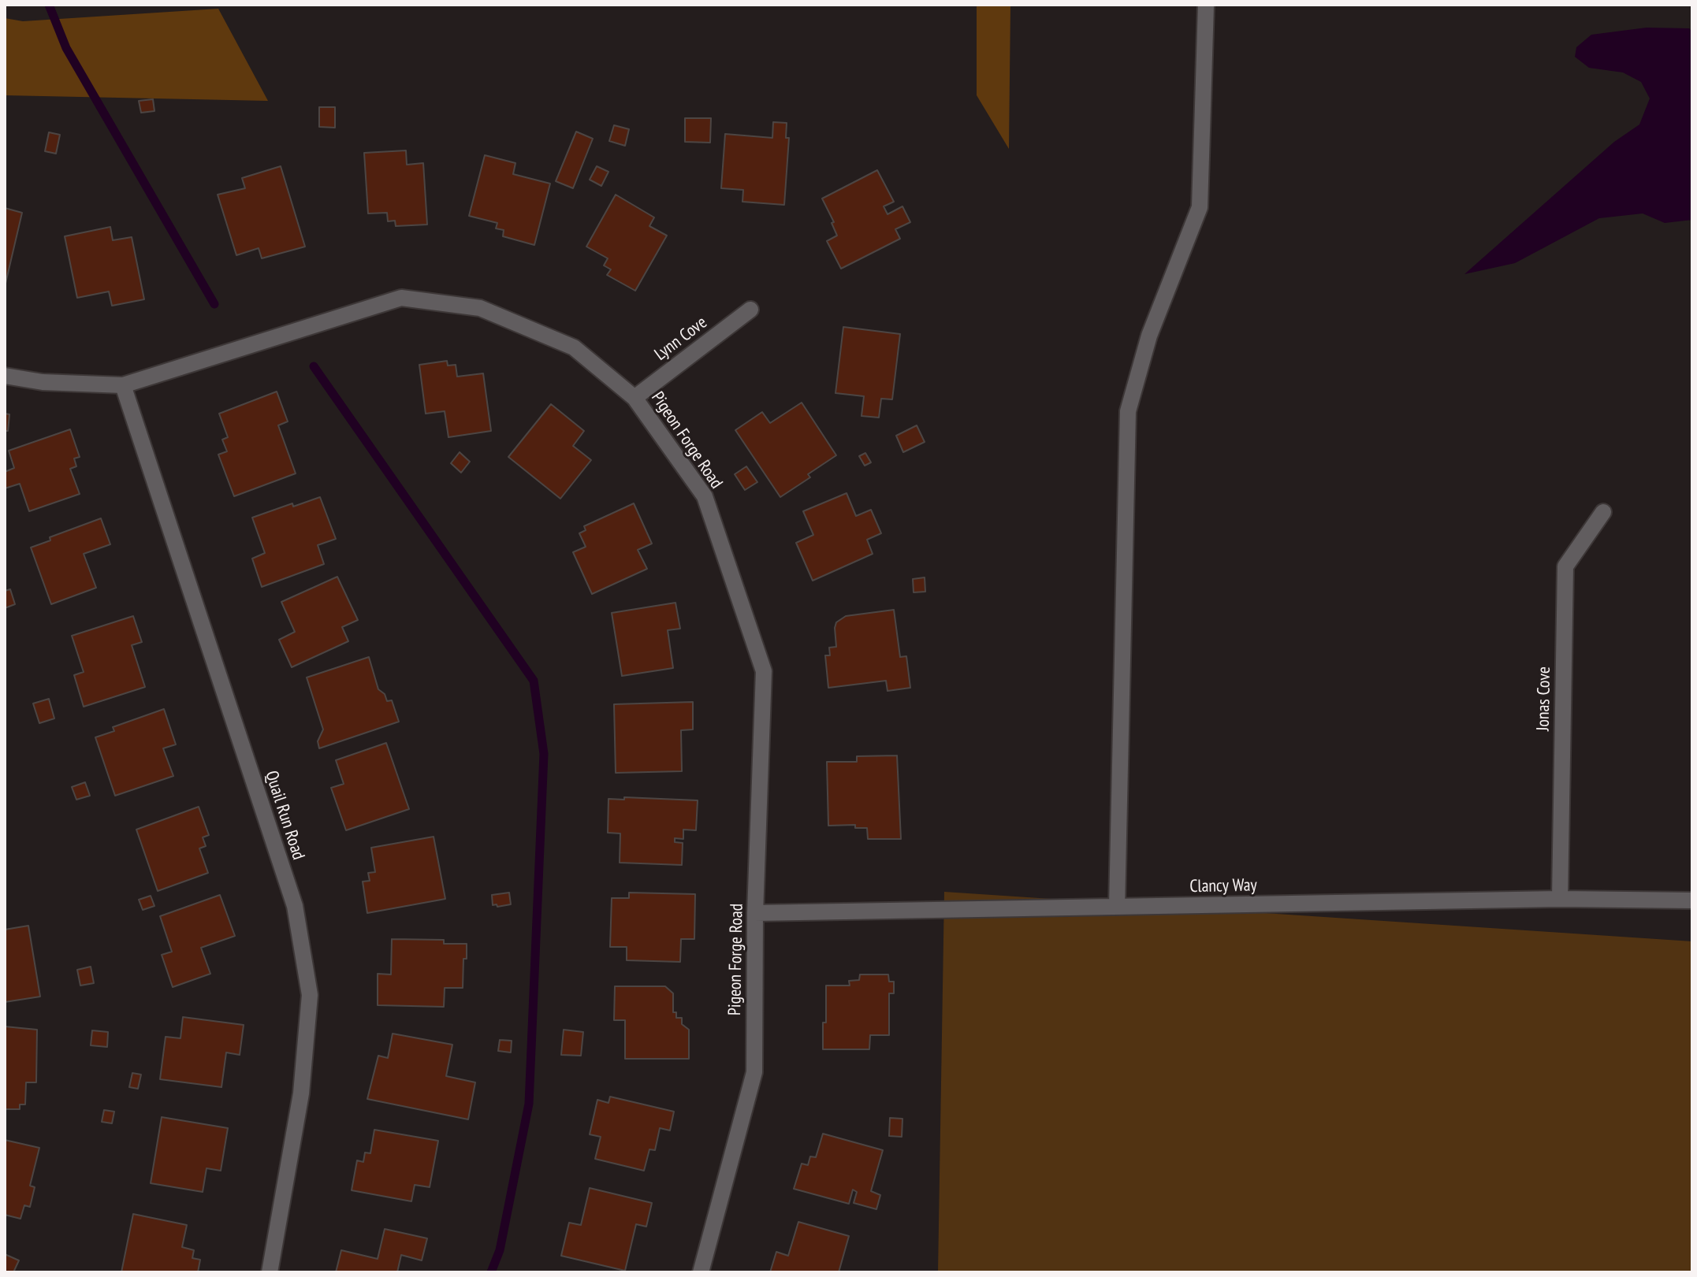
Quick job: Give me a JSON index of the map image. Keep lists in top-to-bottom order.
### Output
{
  "streets": {
    "street": [
      "Lynn Cove",
      "Pigeon Forge Road",
      "Jonas Cove",
      "Quail Run Road",
      "Clancy Way"
    ]
  },
  "crossings": [
    ["Lynn Cove", "Pigeon Forge Road"],
    ["Pigeon Forge Road", "Quail Run Road"],
    ["Pigeon Forge Road", "Clancy Way"],
    ["Jonas Cove", "Clancy Way"]
  ]
}
